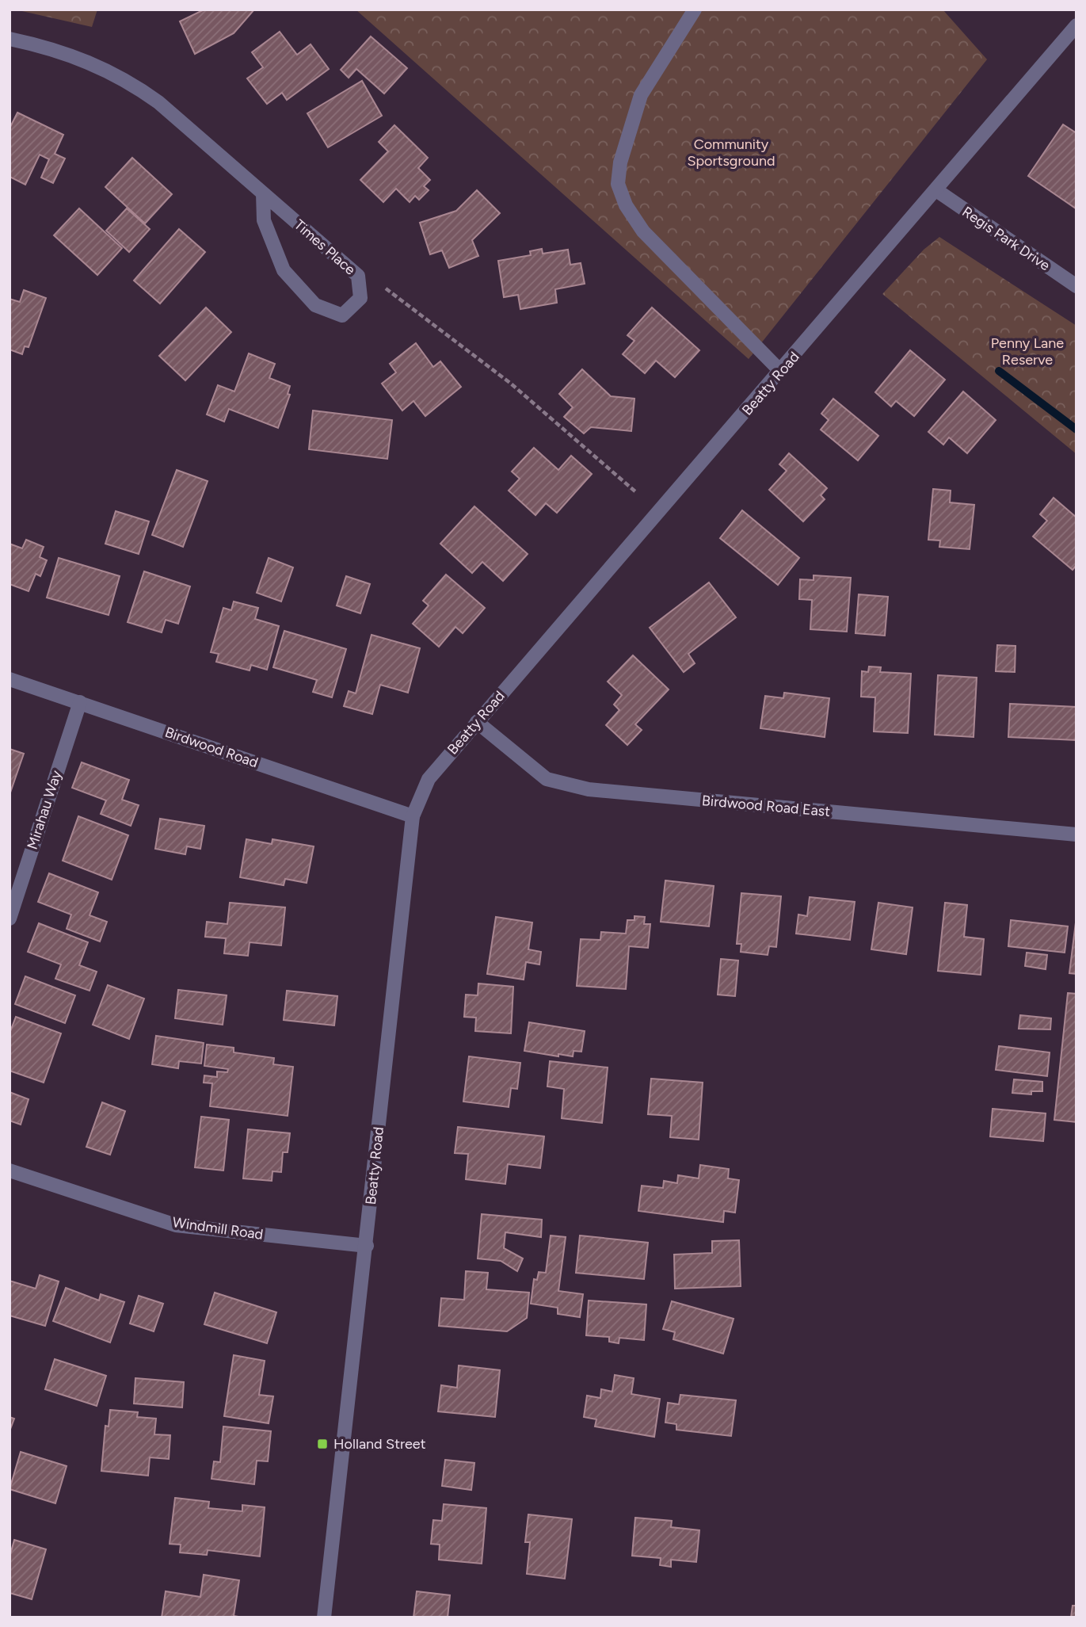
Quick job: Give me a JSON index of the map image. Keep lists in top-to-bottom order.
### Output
{
  "streets": {
    "street": [
      "Regis Park Drive",
      "Times Place",
      "Beatty Road",
      "Birdwood Road",
      "Birdwood Road East",
      "Mirahau Way",
      "Windmill Road"
    ]
  },
  "crossings": [
    ["Regis Park Drive", "Beatty Road"],
    ["Beatty Road", "Birdwood Road"],
    ["Beatty Road", "Birdwood Road East"],
    ["Beatty Road", "Windmill Road"],
    ["Birdwood Road", "Mirahau Way"]
  ],
  "parks": ["Community Sportsground", "Penny Lane Reserve"],
  "places": {
    "transit": ["Holland Street"]
  }
}
